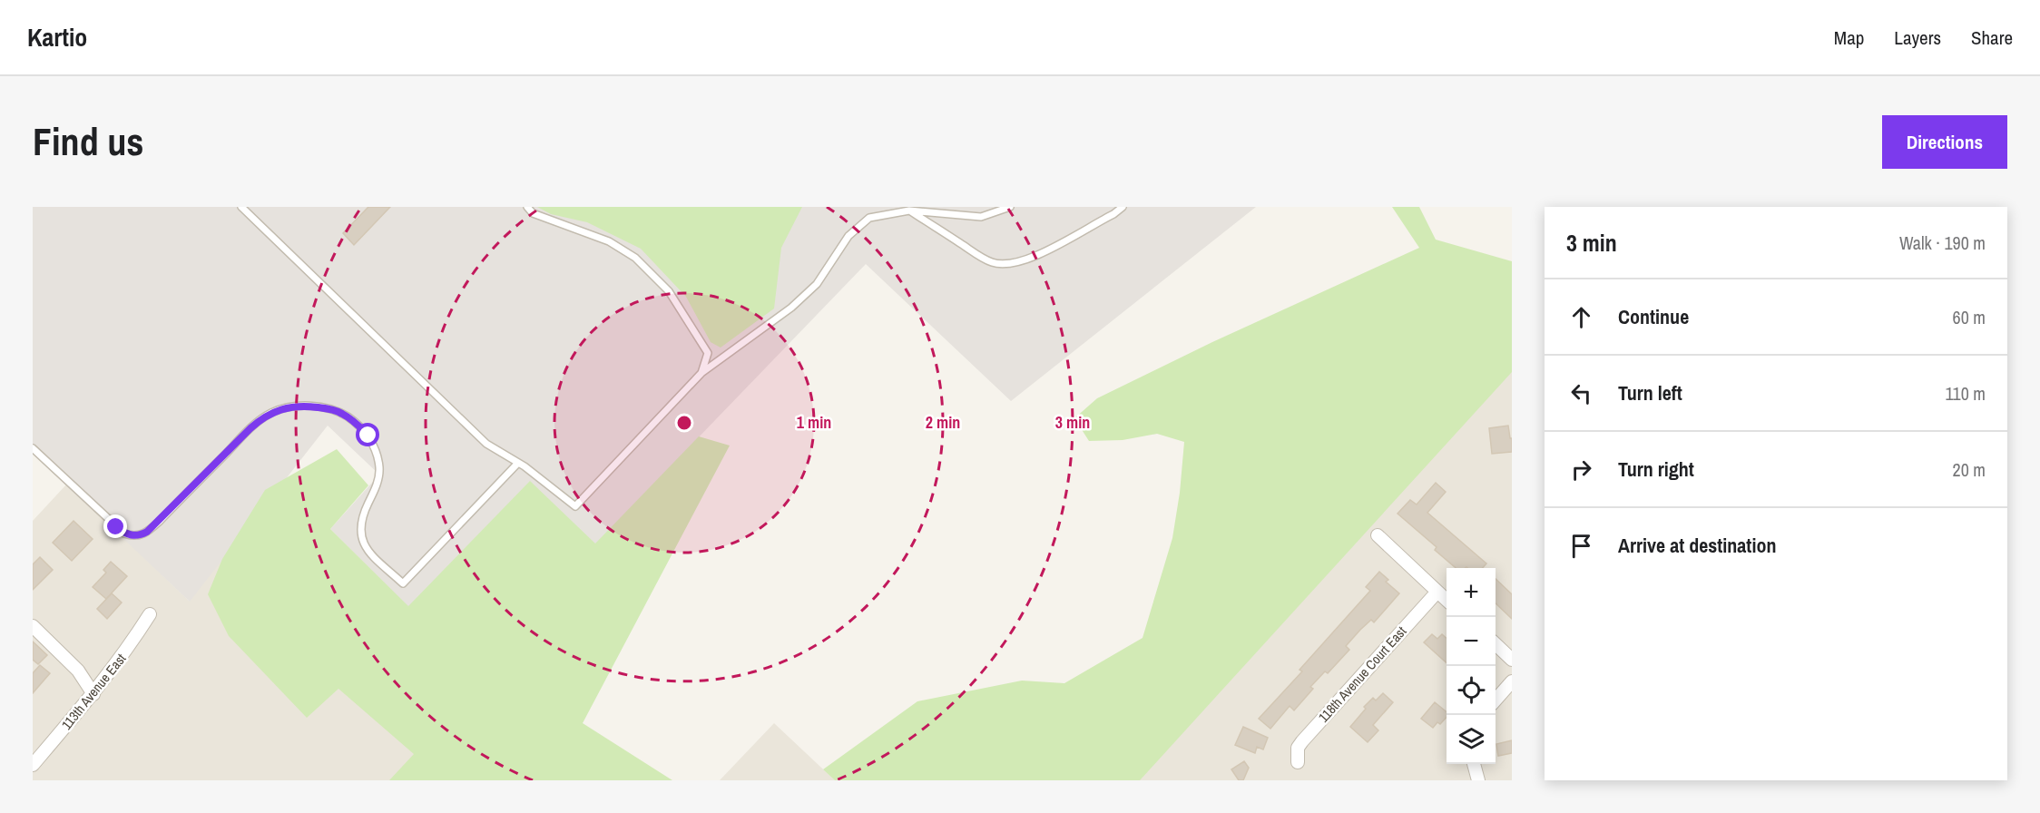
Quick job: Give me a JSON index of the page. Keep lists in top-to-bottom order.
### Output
{
  "streets": {
    "street": ["118th Avenue Court East", "113th Avenue East"]
  },
  "page": {
    "header": "Kartio",
    "nav": ["Map", "Layers", "Share"],
    "buttons": "Directions",
    "title": "Find us",
    "heading": ["3 min", "Walk · 190 m"],
    "list": [
      ["Continue", "60 m"],
      ["Turn left", "110 m"],
      ["Turn right", "20 m"],
      "Arrive at destination"
    ],
    "map_buttons": ["+", "−"]
  },
  "rings": ["1 min", "2 min", "3 min"]
}
